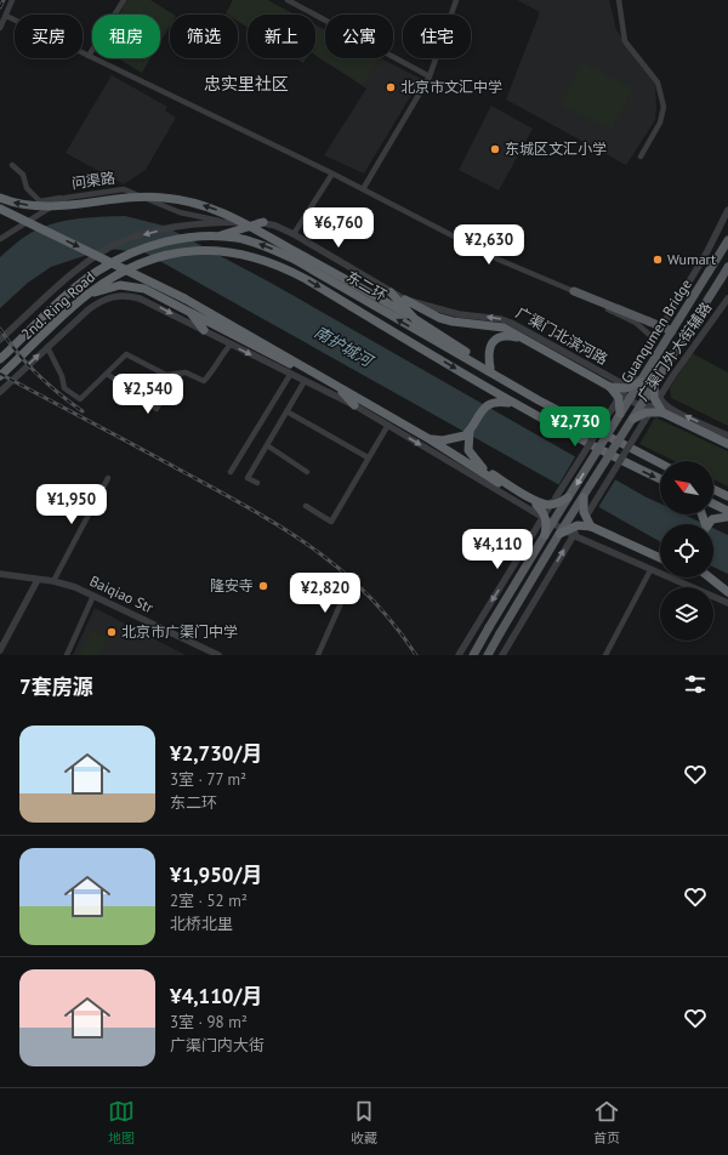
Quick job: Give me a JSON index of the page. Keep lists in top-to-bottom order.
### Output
{
  "streets": {
    "highway": ["东二环", "2nd. Ring Road"],
    "main road": ["Guanqumen Bridge"],
    "street": [
      "问渠路",
      "广渠门北滨河路",
      "广渠门外大街辅路",
      "Baiqiao Str"
    ]
  },
  "crossings": [
    ["问渠路", "广渠门北滨河路"],
    ["东二环", "2nd. Ring Road"],
    ["广渠门北滨河路", "广渠门外大街辅路"]
  ],
  "one_way": ["广渠门北滨河路"],
  "districts": ["忠实里社区"],
  "water": ["南护城河"],
  "places": [
    "北京市文汇中学",
    "东城区文汇小学",
    "Wumart",
    "隆安寺",
    "北京市广渠门中学"
  ],
  "north": "top left",
  "page": {
    "chip": [
      "买房",
      "租房",
      "筛选",
      "新上",
      "公寓",
      "住宅"
    ],
    "price": [
      "¥6,760",
      "¥2,630",
      "¥2,540",
      "¥2,730",
      "¥1,950",
      "¥4,110",
      "¥2,820"
    ],
    "heading": "7套房源",
    "list": [
      {
        "name": "¥2,730/月",
        "note": "3室 · 77 m² · 东二环"
      },
      {
        "name": "¥1,950/月",
        "note": "2室 · 52 m² · 北桥北里"
      },
      {
        "name": "¥4,110/月",
        "note": "3室 · 98 m² · 广渠门内大街"
      }
    ],
    "tabs": ["地图", "收藏", "首页"]
  }
}
